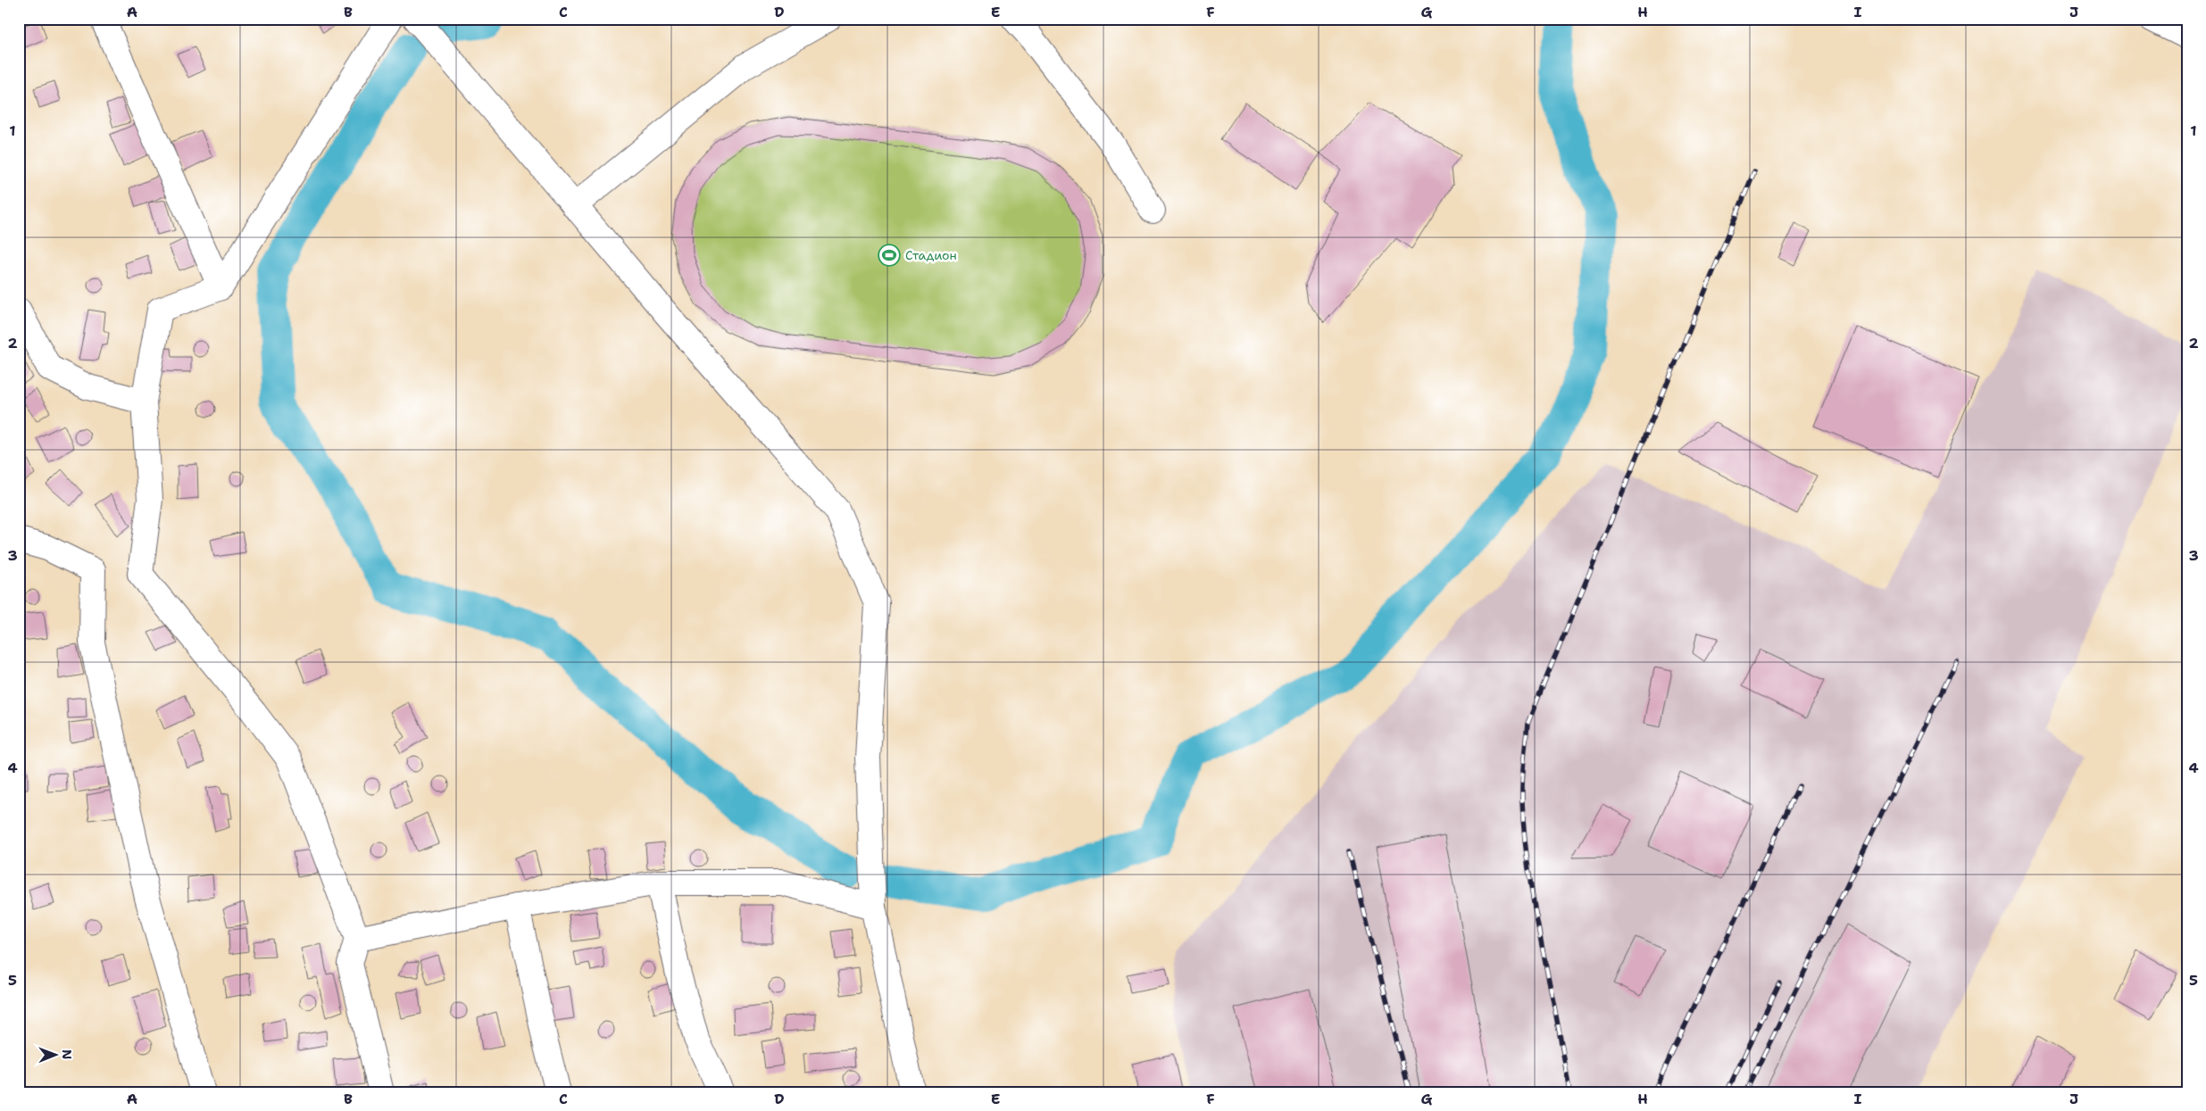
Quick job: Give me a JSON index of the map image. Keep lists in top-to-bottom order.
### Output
{
  "places": {
    "sports": ["Стадион"]
  },
  "north": "right",
  "grid": {
    "columns": [
      "A",
      "B",
      "C",
      "D",
      "E",
      "F",
      "G",
      "H",
      "I",
      "J"
    ],
    "rows": [
      "1",
      "2",
      "3",
      "4",
      "5"
    ]
  }
}
